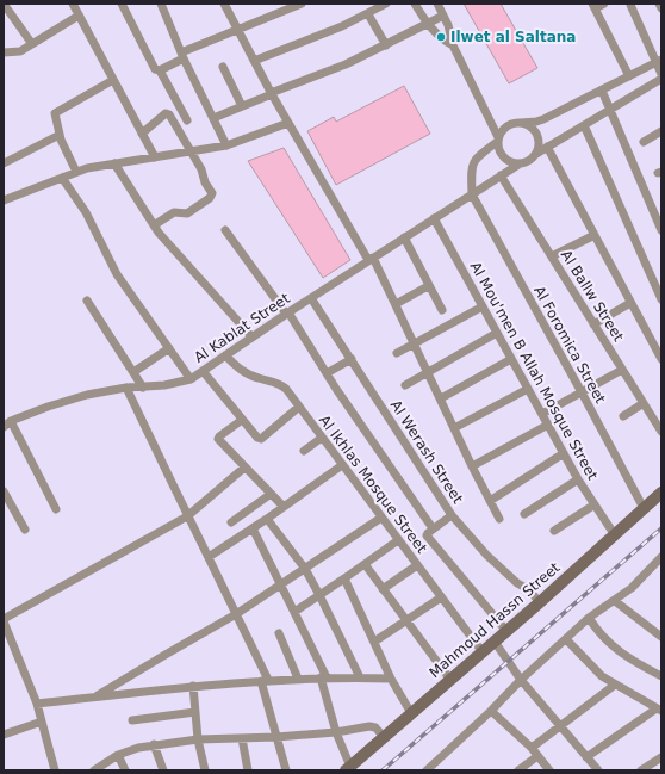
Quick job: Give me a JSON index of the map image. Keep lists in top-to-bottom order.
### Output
{
  "streets": {
    "street": [
      "Al Ballw Street",
      "Al Kablat Street",
      "Al Foromica Street",
      "Al Mou'men B Allah Mosque Street",
      "Al Werash Street",
      "Al Ikhlas Mosque Street",
      "Mahmoud Hassn Street"
    ]
  },
  "crossings": [
    ["Al Ballw Street", "Al Kablat Street"],
    ["Al Kablat Street", "Al Foromica Street"],
    ["Al Kablat Street", "Al Mou'men B Allah Mosque Street"],
    ["Al Kablat Street", "Al Werash Street"],
    ["Al Kablat Street", "Al Ikhlas Mosque Street"],
    ["Al Foromica Street", "Mahmoud Hassn Street"],
    ["Al Mou'men B Allah Mosque Street", "Mahmoud Hassn Street"],
    ["Al Werash Street", "Mahmoud Hassn Street"],
    ["Al Ikhlas Mosque Street", "Mahmoud Hassn Street"]
  ],
  "places": ["Ilwet al Saltana"]
}
